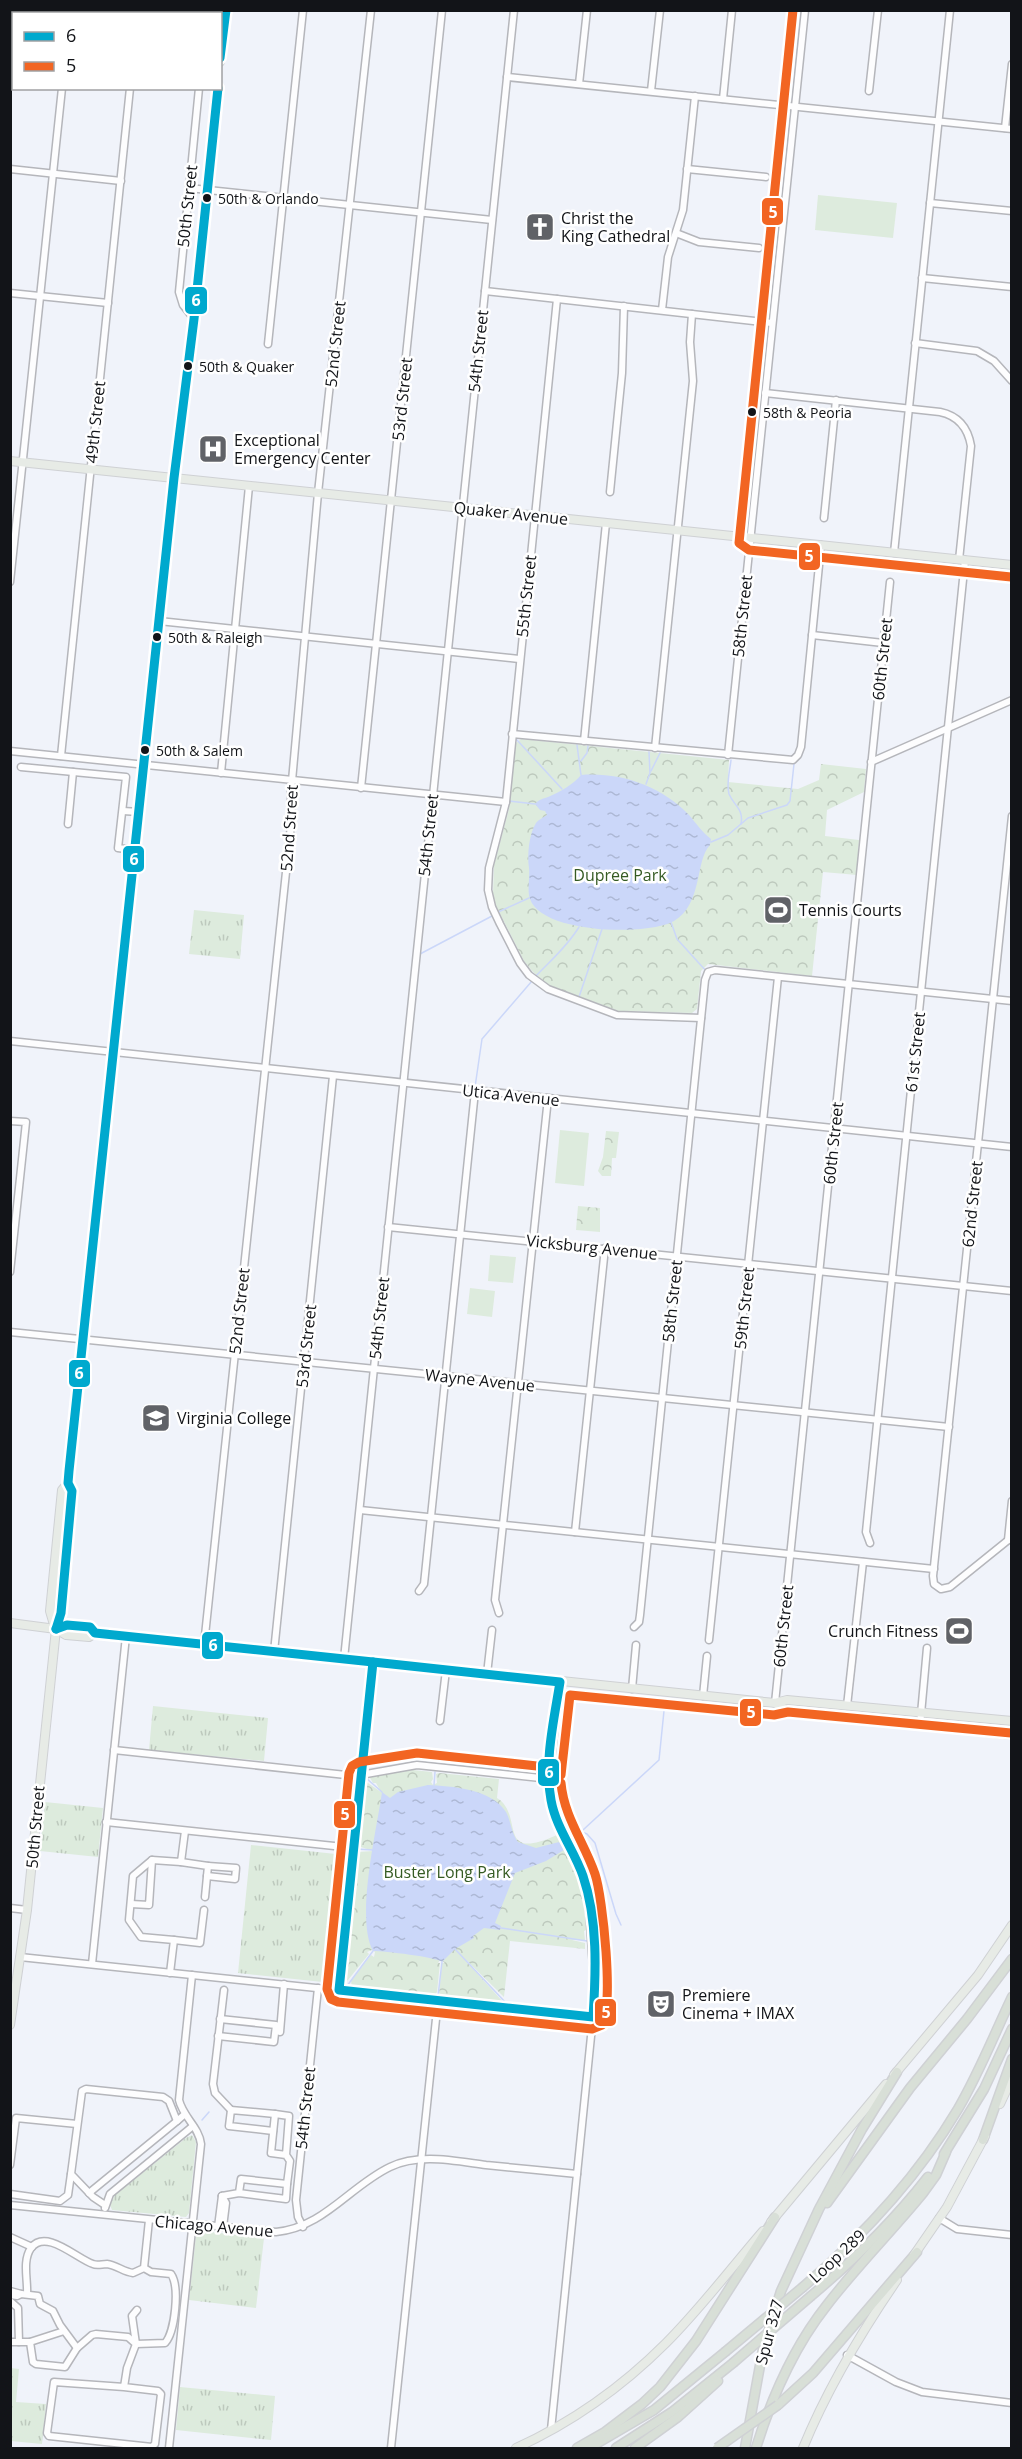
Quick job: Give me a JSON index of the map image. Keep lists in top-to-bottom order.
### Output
{
  "streets": {
    "highway": ["Loop 289", "Spur 327"],
    "main road": ["50th Street", "Quaker Avenue"],
    "street": [
      "52nd Street",
      "54th Street",
      "53rd Street",
      "49th Street",
      "55th Street",
      "58th Street",
      "60th Street",
      "61st Street",
      "Utica Avenue",
      "62nd Street",
      "Vicksburg Avenue",
      "59th Street",
      "Wayne Avenue",
      "Chicago Avenue"
    ]
  },
  "crossings": [
    ["50th Street", "Quaker Avenue"],
    ["50th Street", "Utica Avenue"],
    ["50th Street", "Wayne Avenue"],
    ["52nd Street", "Quaker Avenue"],
    ["52nd Street", "Utica Avenue"],
    ["52nd Street", "Wayne Avenue"],
    ["54th Street", "Quaker Avenue"],
    ["54th Street", "Utica Avenue"],
    ["54th Street", "Vicksburg Avenue"],
    ["54th Street", "Wayne Avenue"],
    ["54th Street", "Chicago Avenue"],
    ["53rd Street", "Quaker Avenue"],
    ["53rd Street", "Utica Avenue"],
    ["53rd Street", "Wayne Avenue"],
    ["49th Street", "Quaker Avenue"],
    ["Quaker Avenue", "55th Street"],
    ["Quaker Avenue", "58th Street"],
    ["Quaker Avenue", "61st Street"],
    ["55th Street", "58th Street"],
    ["58th Street", "Utica Avenue"],
    ["58th Street", "Vicksburg Avenue"],
    ["58th Street", "59th Street"],
    ["58th Street", "Wayne Avenue"],
    ["60th Street", "Utica Avenue"],
    ["60th Street", "Vicksburg Avenue"],
    ["60th Street", "Wayne Avenue"],
    ["61st Street", "Utica Avenue"],
    ["61st Street", "Vicksburg Avenue"],
    ["61st Street", "Wayne Avenue"],
    ["Utica Avenue", "62nd Street"],
    ["Utica Avenue", "59th Street"],
    ["62nd Street", "Vicksburg Avenue"],
    ["62nd Street", "Wayne Avenue"],
    ["Vicksburg Avenue", "59th Street"],
    ["59th Street", "Wayne Avenue"]
  ],
  "parks": ["Dupree Park", "Buster Long Park"],
  "places": {
    "other": [
      "50th & Orlando",
      "50th & Quaker",
      "58th & Peoria",
      "50th & Raleigh",
      "50th & Salem"
    ],
    "church": ["Christ the King Cathedral"],
    "hospital": ["Exceptional Emergency Center"],
    "sports": ["Tennis Courts", "Crunch Fitness"],
    "school or university": ["Virginia College"],
    "theatre": ["Premiere Cinema + IMAX"]
  },
  "lines": ["transit line 6", "transit line 5"],
  "legend": ["6", "5"]
}
